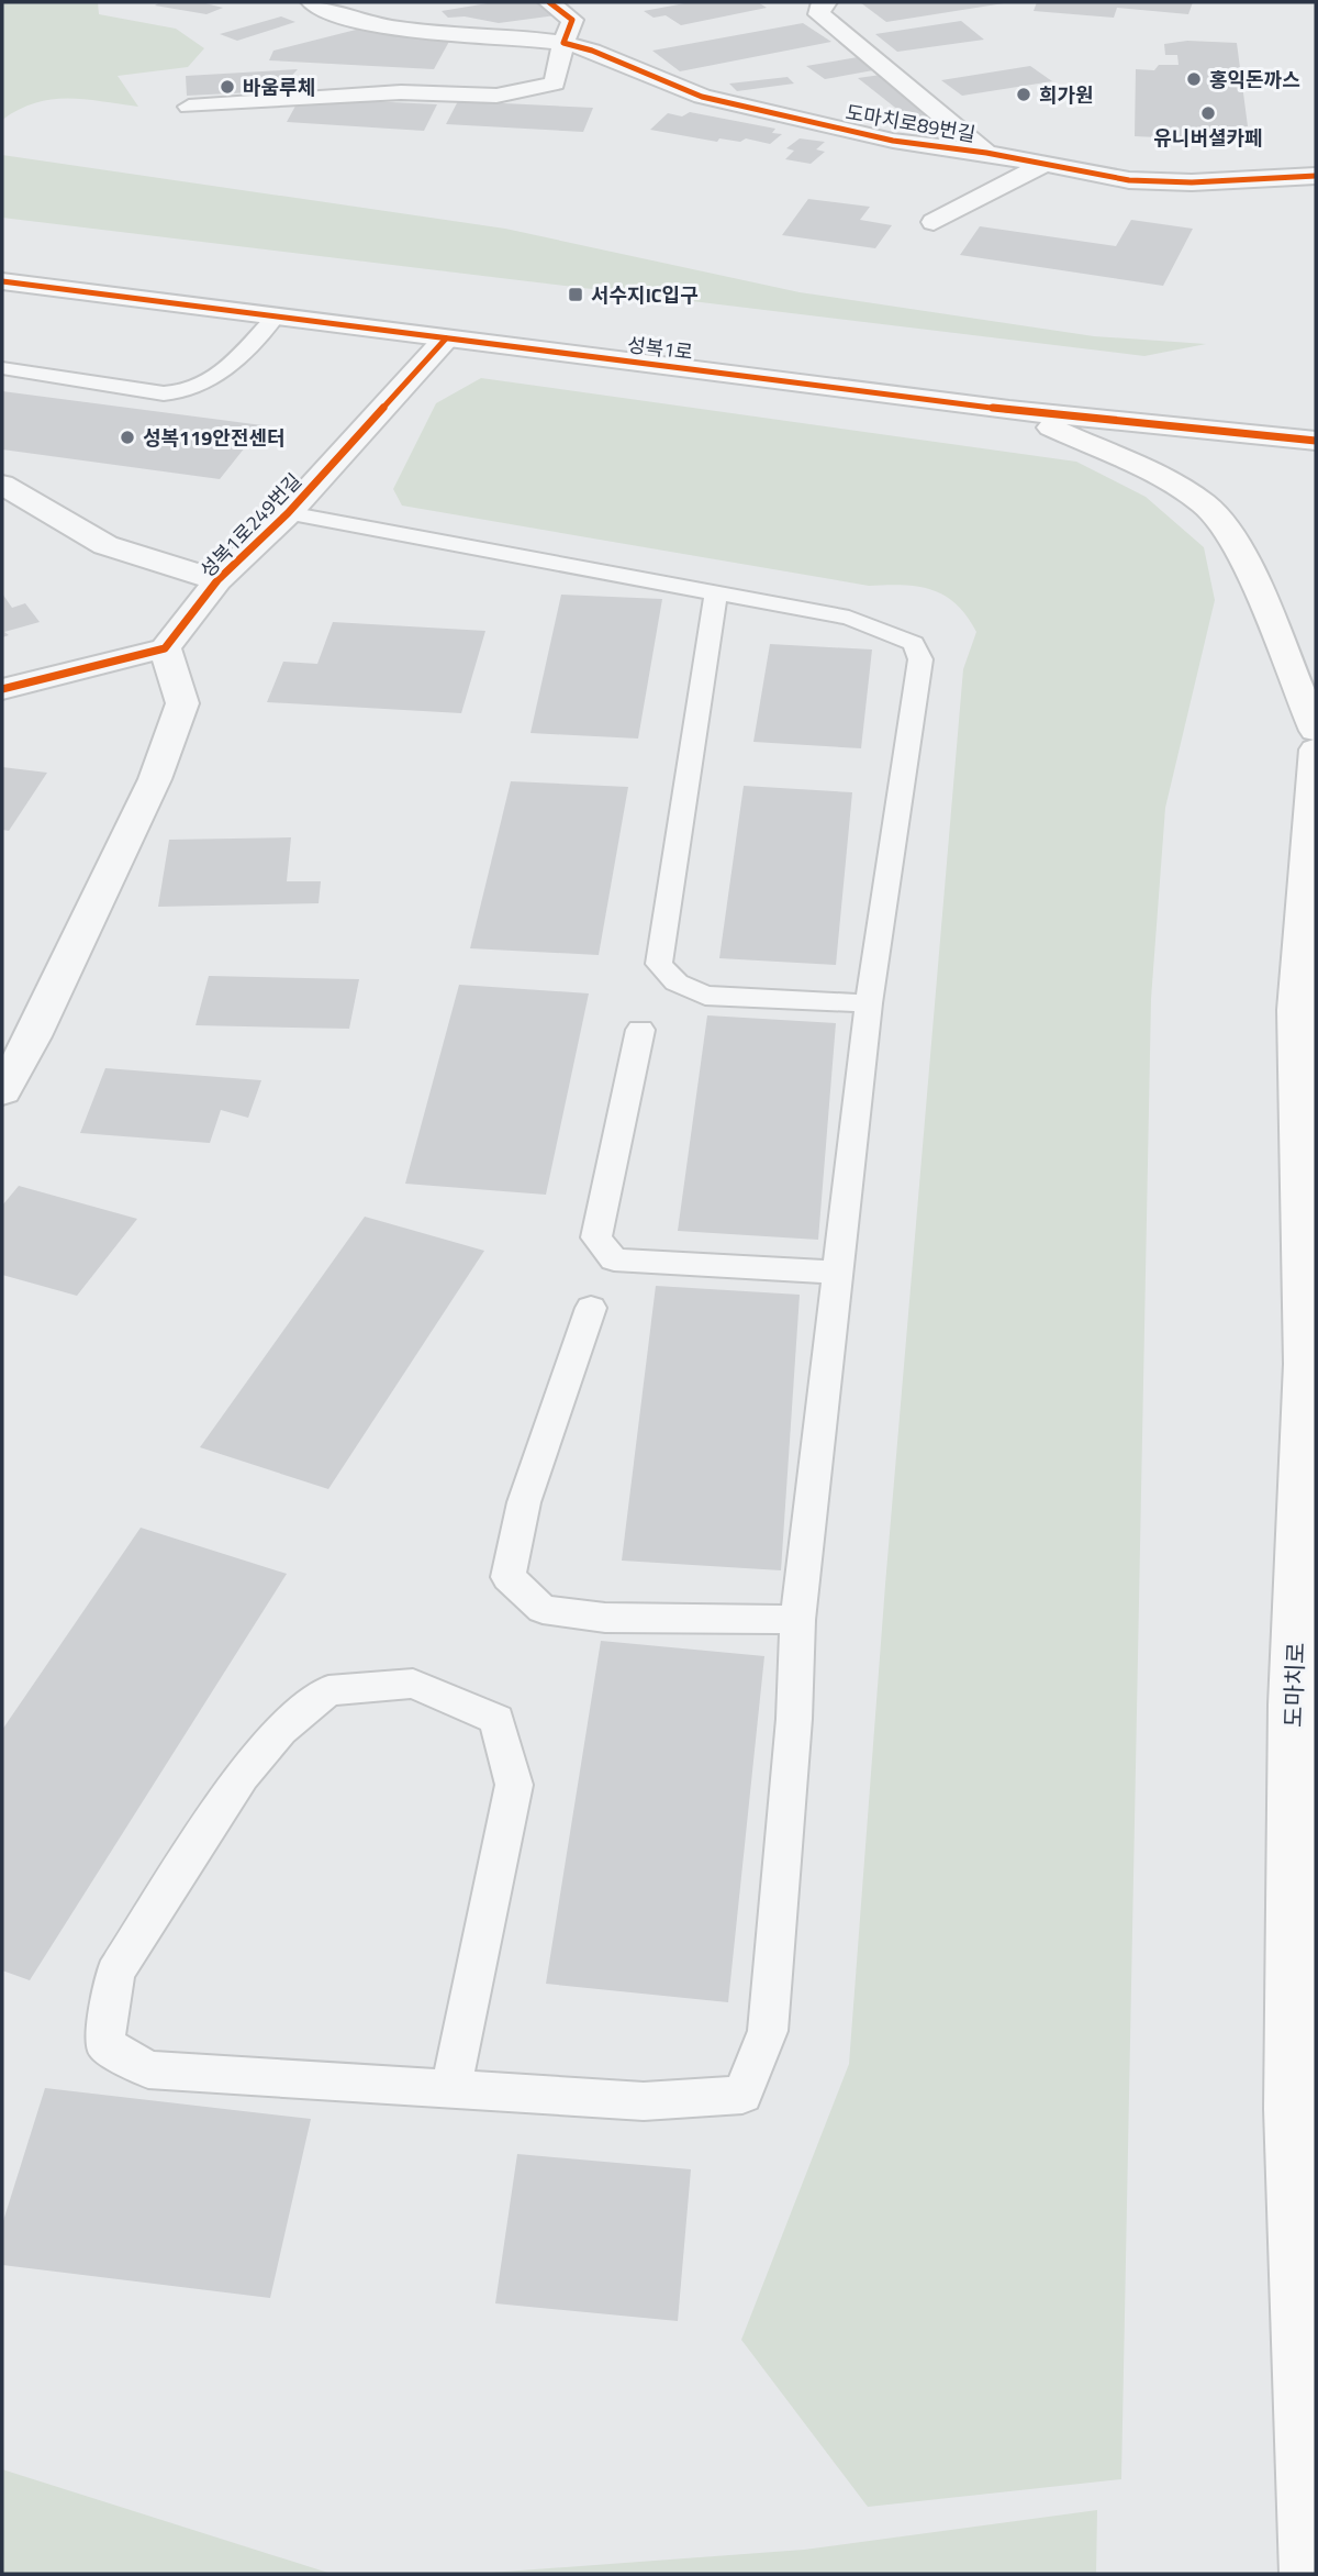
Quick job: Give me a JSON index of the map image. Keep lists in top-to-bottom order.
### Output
{
  "streets": {
    "main road": ["성복1로", "도마치로"],
    "street": ["도마치로89번길", "성복1로249번길"]
  },
  "crossings": [
    ["성복1로", "성복1로249번길"]
  ],
  "places": {
    "other": [
      "홍익돈까스",
      "바움루체",
      "희가원",
      "유니버셜카페",
      "성복119안전센터"
    ],
    "transit": ["서수지IC입구"]
  }
}
